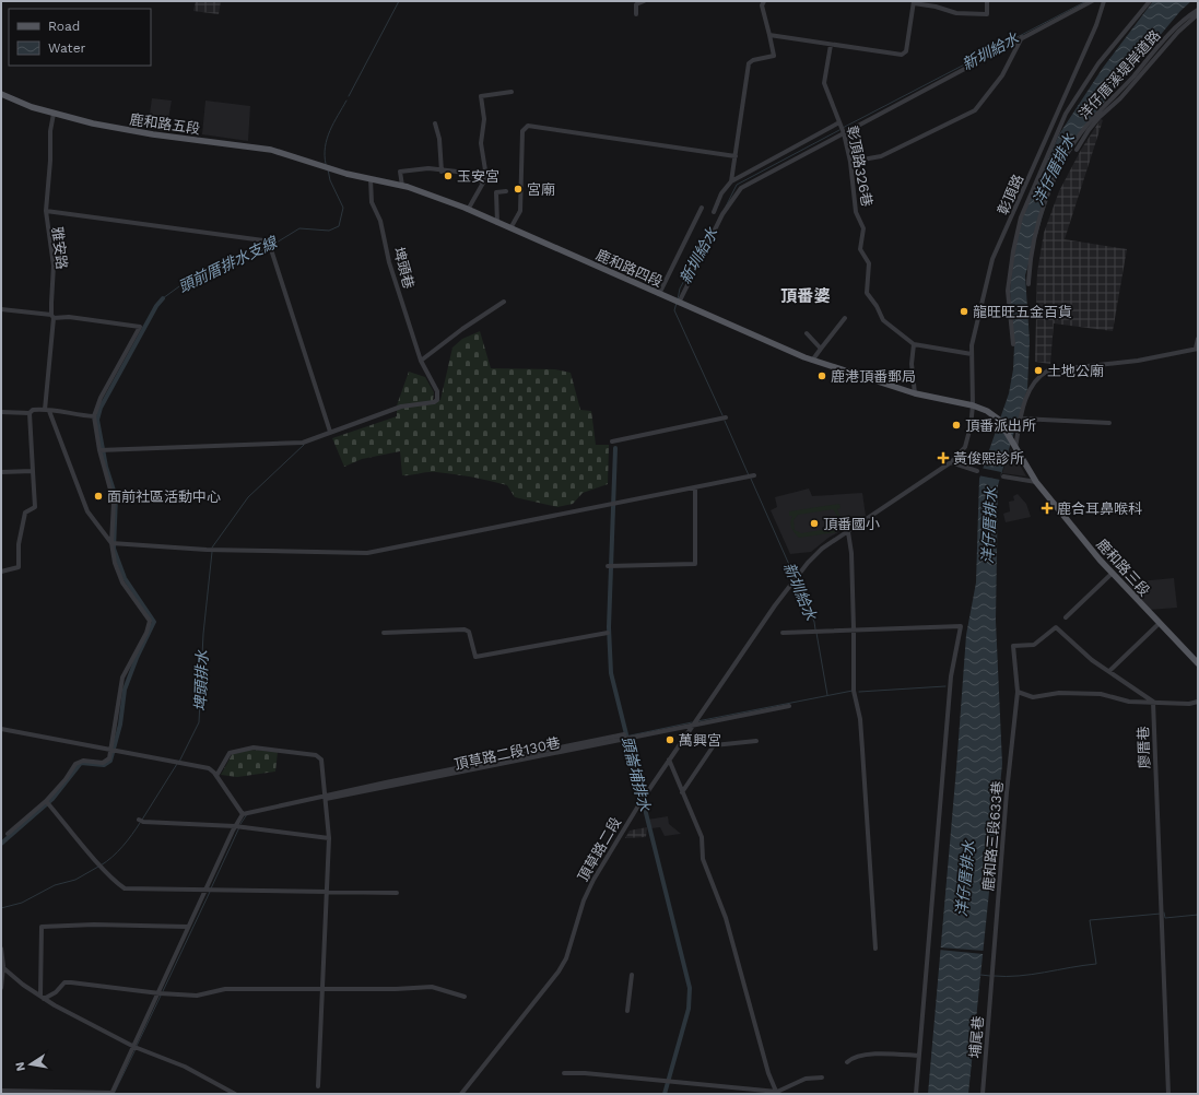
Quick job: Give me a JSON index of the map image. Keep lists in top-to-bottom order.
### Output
{
  "streets": {
    "main road": ["鹿和路五段", "鹿和路四段", "鹿和路三段"],
    "street": [
      "洋仔厝溪堤岸道路",
      "彰頂路326巷",
      "彰頂路",
      "雅安路",
      "埤頭巷",
      "廖厝巷",
      "頂草路二段130巷",
      "鹿和路三段633巷",
      "頂草路二段",
      "埔尾巷"
    ]
  },
  "crossings": [
    ["鹿和路五段", "雅安路"],
    ["鹿和路五段", "鹿和路四段"],
    ["彰頂路326巷", "彰頂路"],
    ["彰頂路", "鹿和路四段"],
    ["彰頂路", "頂草路二段"],
    ["埤頭巷", "鹿和路四段"],
    ["鹿和路四段", "鹿和路三段"],
    ["頂草路二段130巷", "頂草路二段"],
    ["鹿和路三段633巷", "埔尾巷"]
  ],
  "districts": ["頂番婆"],
  "water": [
    "新圳給水",
    "洋仔厝排水",
    "頭前厝排水支線",
    "埤頭排水",
    "頭崙埔排水"
  ],
  "places": {
    "other": [
      "玉安宮",
      "宮廟",
      "龍旺旺五金百貨",
      "土地公廟",
      "鹿港頂番郵局",
      "頂番派出所",
      "面前社區活動中心",
      "頂番國小",
      "萬興宮"
    ],
    "health": ["黃俊熙診所", "鹿合耳鼻喉科"]
  },
  "legend": ["Road", "Water"],
  "north": "left"
}
